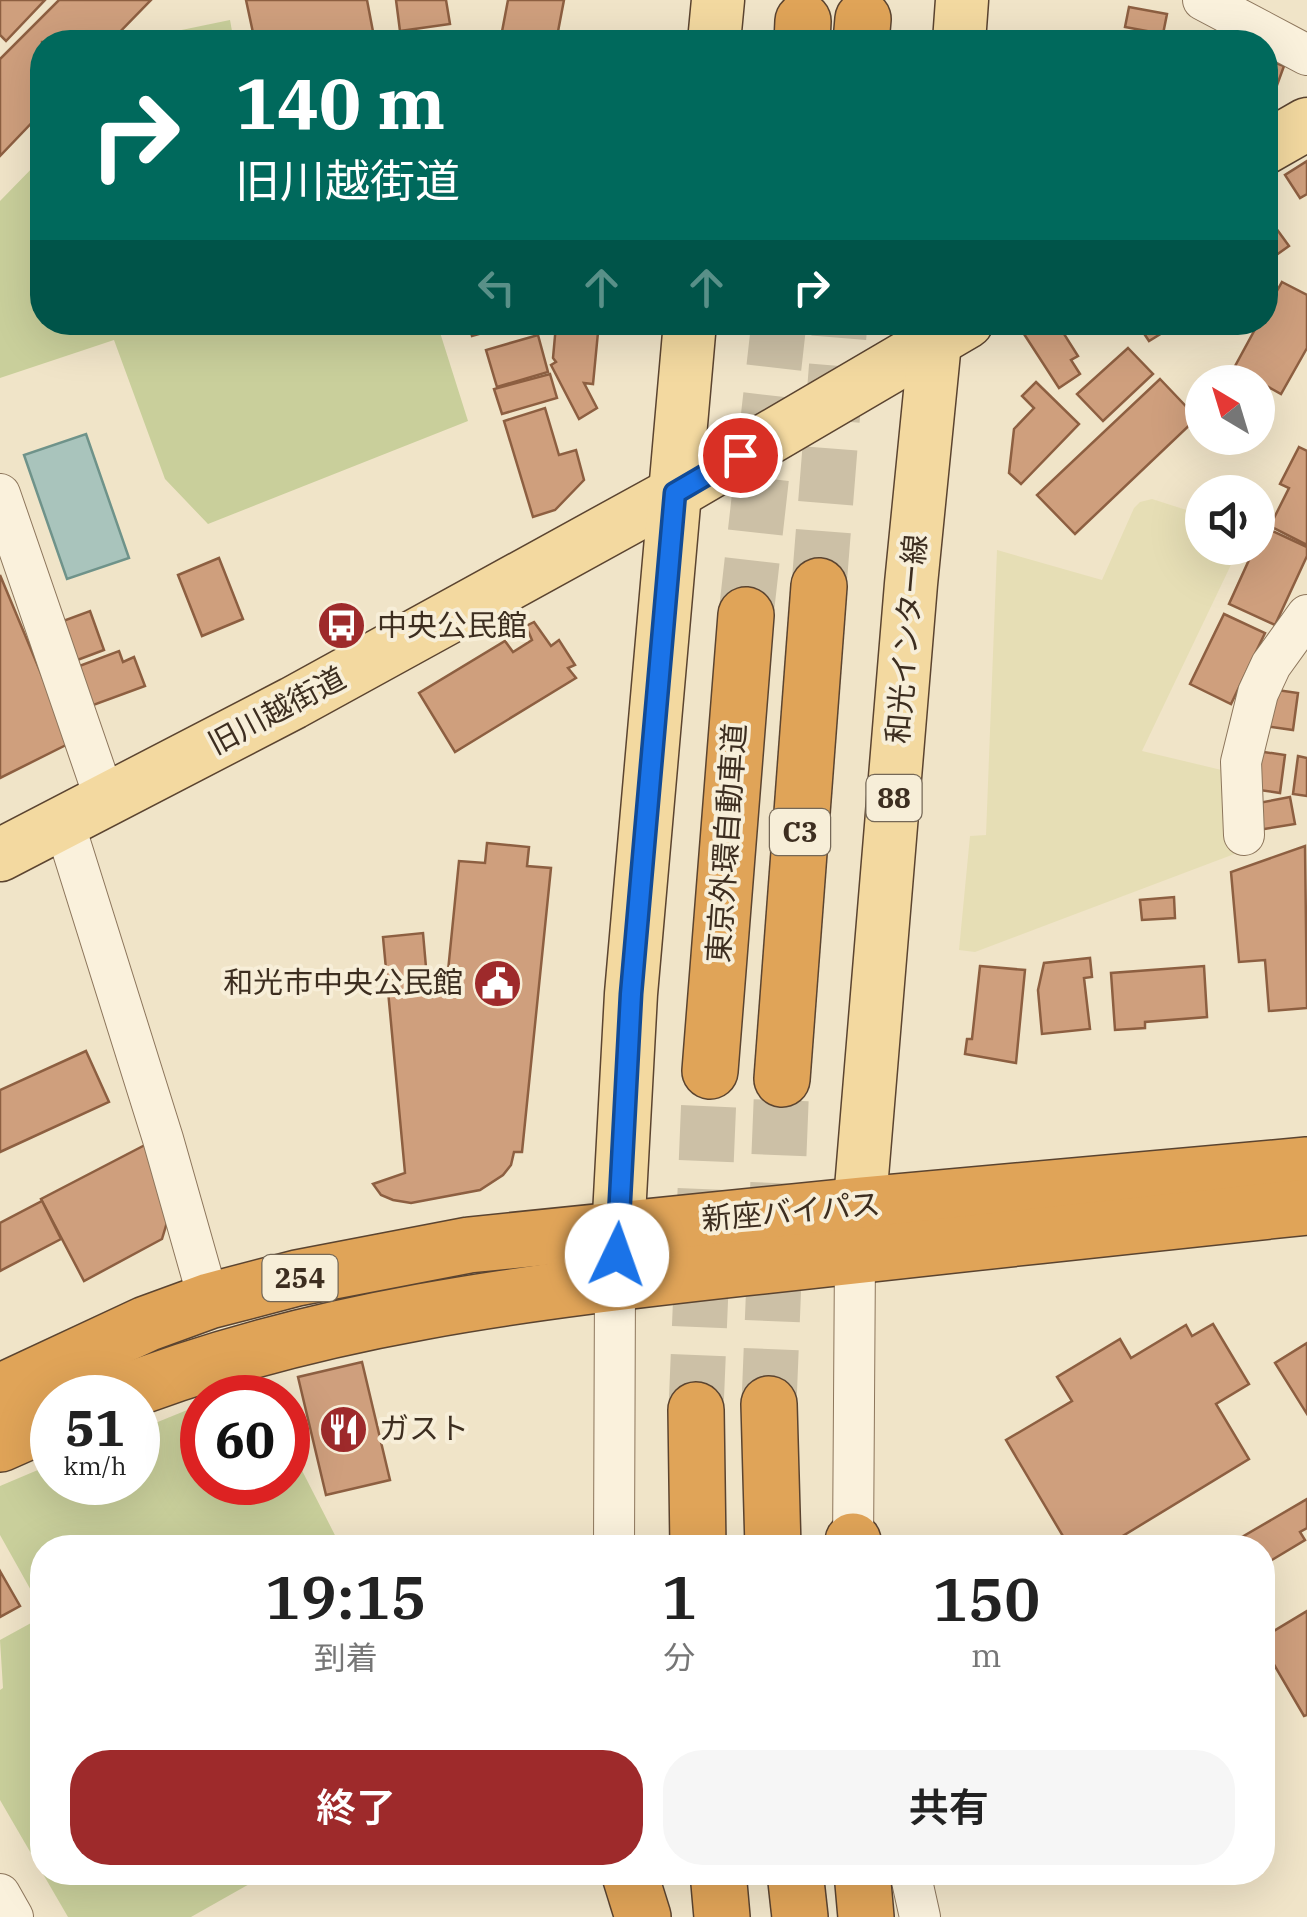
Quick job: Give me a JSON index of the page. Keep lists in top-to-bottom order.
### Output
{
  "streets": {
    "highway": [
      "C3",
      "東京外環自動車道",
      "新座バイパス",
      "254"
    ],
    "main road": ["和光インター線", "旧川越街道", "88"]
  },
  "crossings": [
    ["和光インター線", "新座バイパス"]
  ],
  "places": {
    "bus stop": ["中央公民館"],
    "public building": ["和光市中央公民館"],
    "restaurant": ["ガスト"]
  },
  "north": "top left",
  "page": {
    "turn": ["140 m", "旧川越街道"],
    "speed": "51 km/h",
    "limit": "60",
    "eta": [
      "19:15",
      "到着",
      "1",
      "分",
      "150",
      "m"
    ],
    "buttons": ["終了", "共有"]
  }
}
